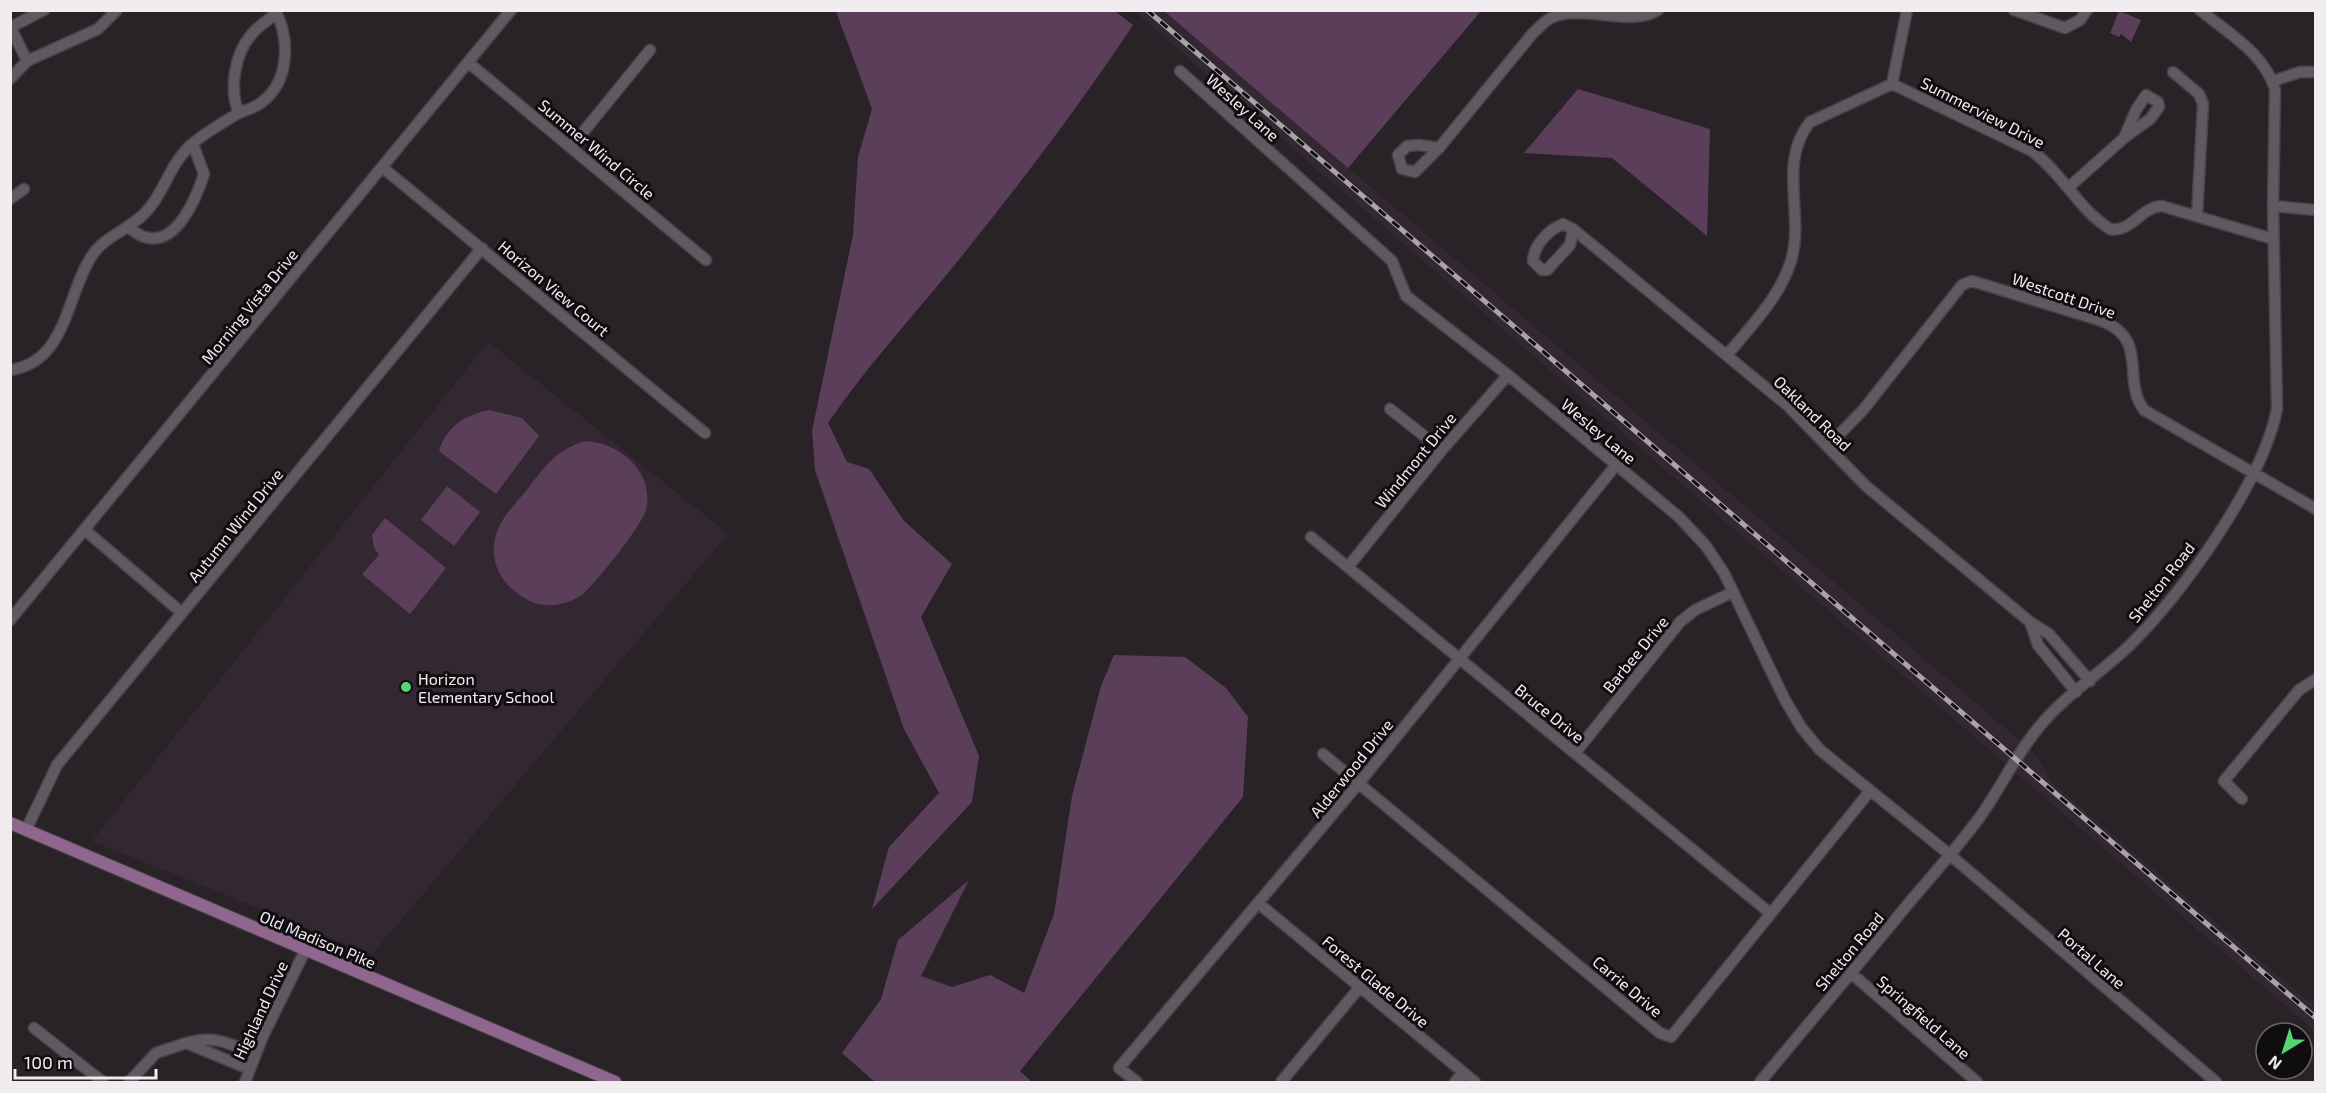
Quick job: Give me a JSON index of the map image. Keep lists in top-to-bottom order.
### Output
{
  "streets": {
    "main road": ["Old Madison Pike"],
    "street": [
      "Wesley Lane",
      "Summerview Drive",
      "Summer Wind Circle",
      "Horizon View Court",
      "Westcott Drive",
      "Morning Vista Drive",
      "Oakland Road",
      "Windmont Drive",
      "Autumn Wind Drive",
      "Shelton Road",
      "Barbee Drive",
      "Bruce Drive",
      "Alderwood Drive",
      "Portal Lane",
      "Forest Glade Drive",
      "Carrie Drive",
      "Highland Drive",
      "Springfield Lane"
    ]
  },
  "crossings": [
    ["Wesley Lane", "Windmont Drive"],
    ["Wesley Lane", "Shelton Road"],
    ["Wesley Lane", "Barbee Drive"],
    ["Wesley Lane", "Alderwood Drive"],
    ["Wesley Lane", "Portal Lane"],
    ["Wesley Lane", "Carrie Drive"],
    ["Summerview Drive", "Shelton Road"],
    ["Summer Wind Circle", "Morning Vista Drive"],
    ["Horizon View Court", "Morning Vista Drive"],
    ["Horizon View Court", "Autumn Wind Drive"],
    ["Westcott Drive", "Oakland Road"],
    ["Westcott Drive", "Shelton Road"],
    ["Oakland Road", "Shelton Road"],
    ["Windmont Drive", "Bruce Drive"],
    ["Autumn Wind Drive", "Old Madison Pike"],
    ["Shelton Road", "Portal Lane"],
    ["Shelton Road", "Springfield Lane"],
    ["Barbee Drive", "Bruce Drive"],
    ["Bruce Drive", "Alderwood Drive"],
    ["Bruce Drive", "Carrie Drive"],
    ["Alderwood Drive", "Forest Glade Drive"],
    ["Alderwood Drive", "Carrie Drive"],
    ["Old Madison Pike", "Highland Drive"]
  ],
  "places": ["Horizon Elementary School"],
  "scale_bar": "100 m",
  "north": "bottom left"
}
